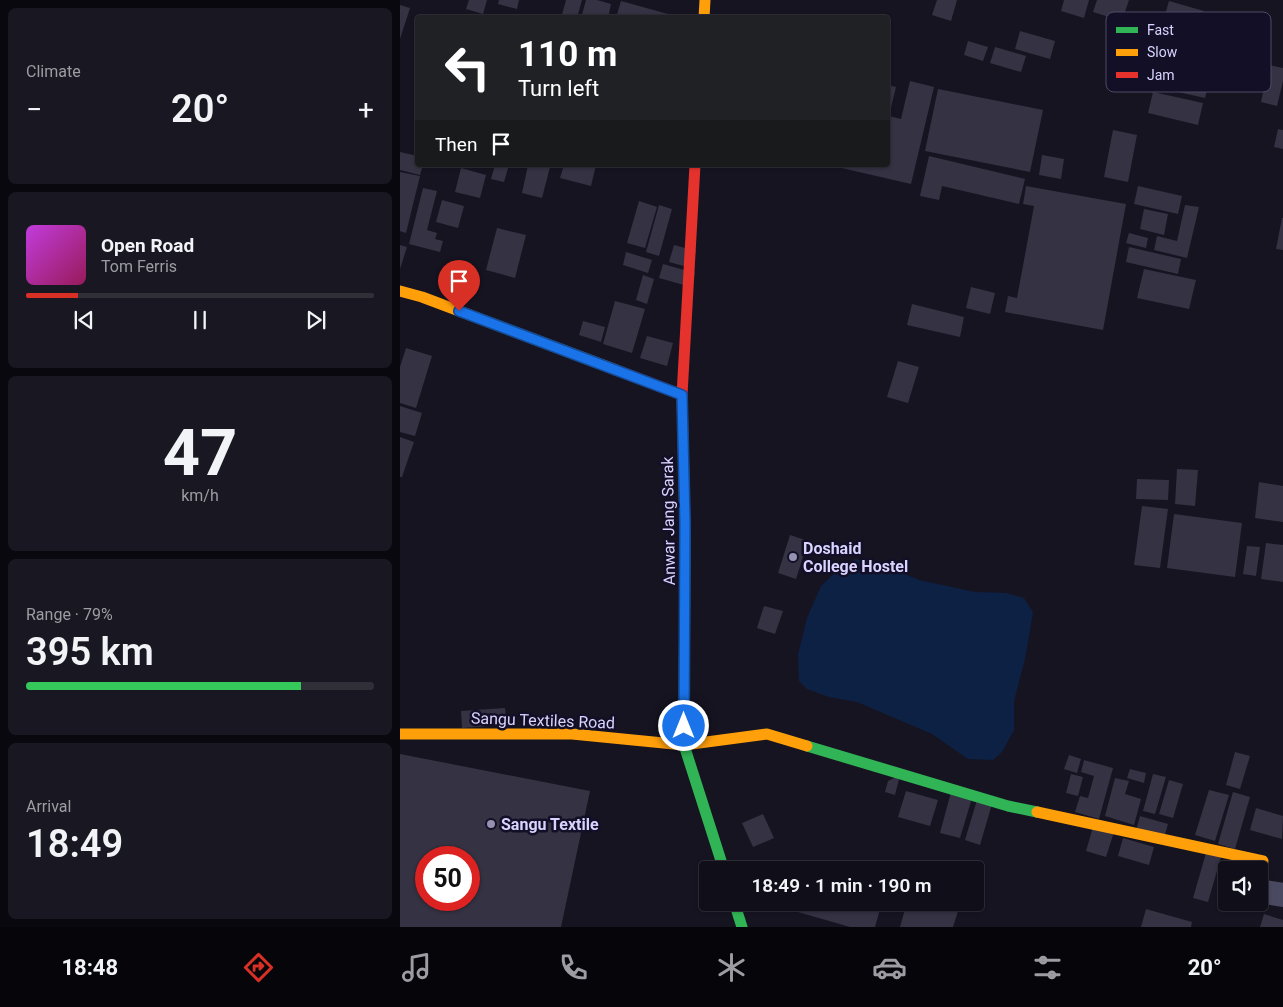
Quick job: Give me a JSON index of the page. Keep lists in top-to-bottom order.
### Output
{
  "streets": {
    "street": ["Anwar Jang Sarak", "Sangu Textiles Road"]
  },
  "crossings": [
    ["Anwar Jang Sarak", "Sangu Textiles Road"]
  ],
  "places": ["Doshaid College Hostel", "Sangu Textile"],
  "legend": ["Fast", "Slow", "Jam"],
  "page": {
    "tile": [
      "Climate",
      ["47", "km/h"],
      ["Range · 79%", "395 km"],
      ["Arrival", "18:49"]
    ],
    "turn": ["110 m", "Turn left"],
    "heat": ["−", "20°", "+"],
    "then": "Then",
    "song": ["Open Road", "Tom Ferris"],
    "limit": "50",
    "trip": "18:49 · 1 min · 190 m",
    "tabs": ["18:48", "20°"]
  }
}
